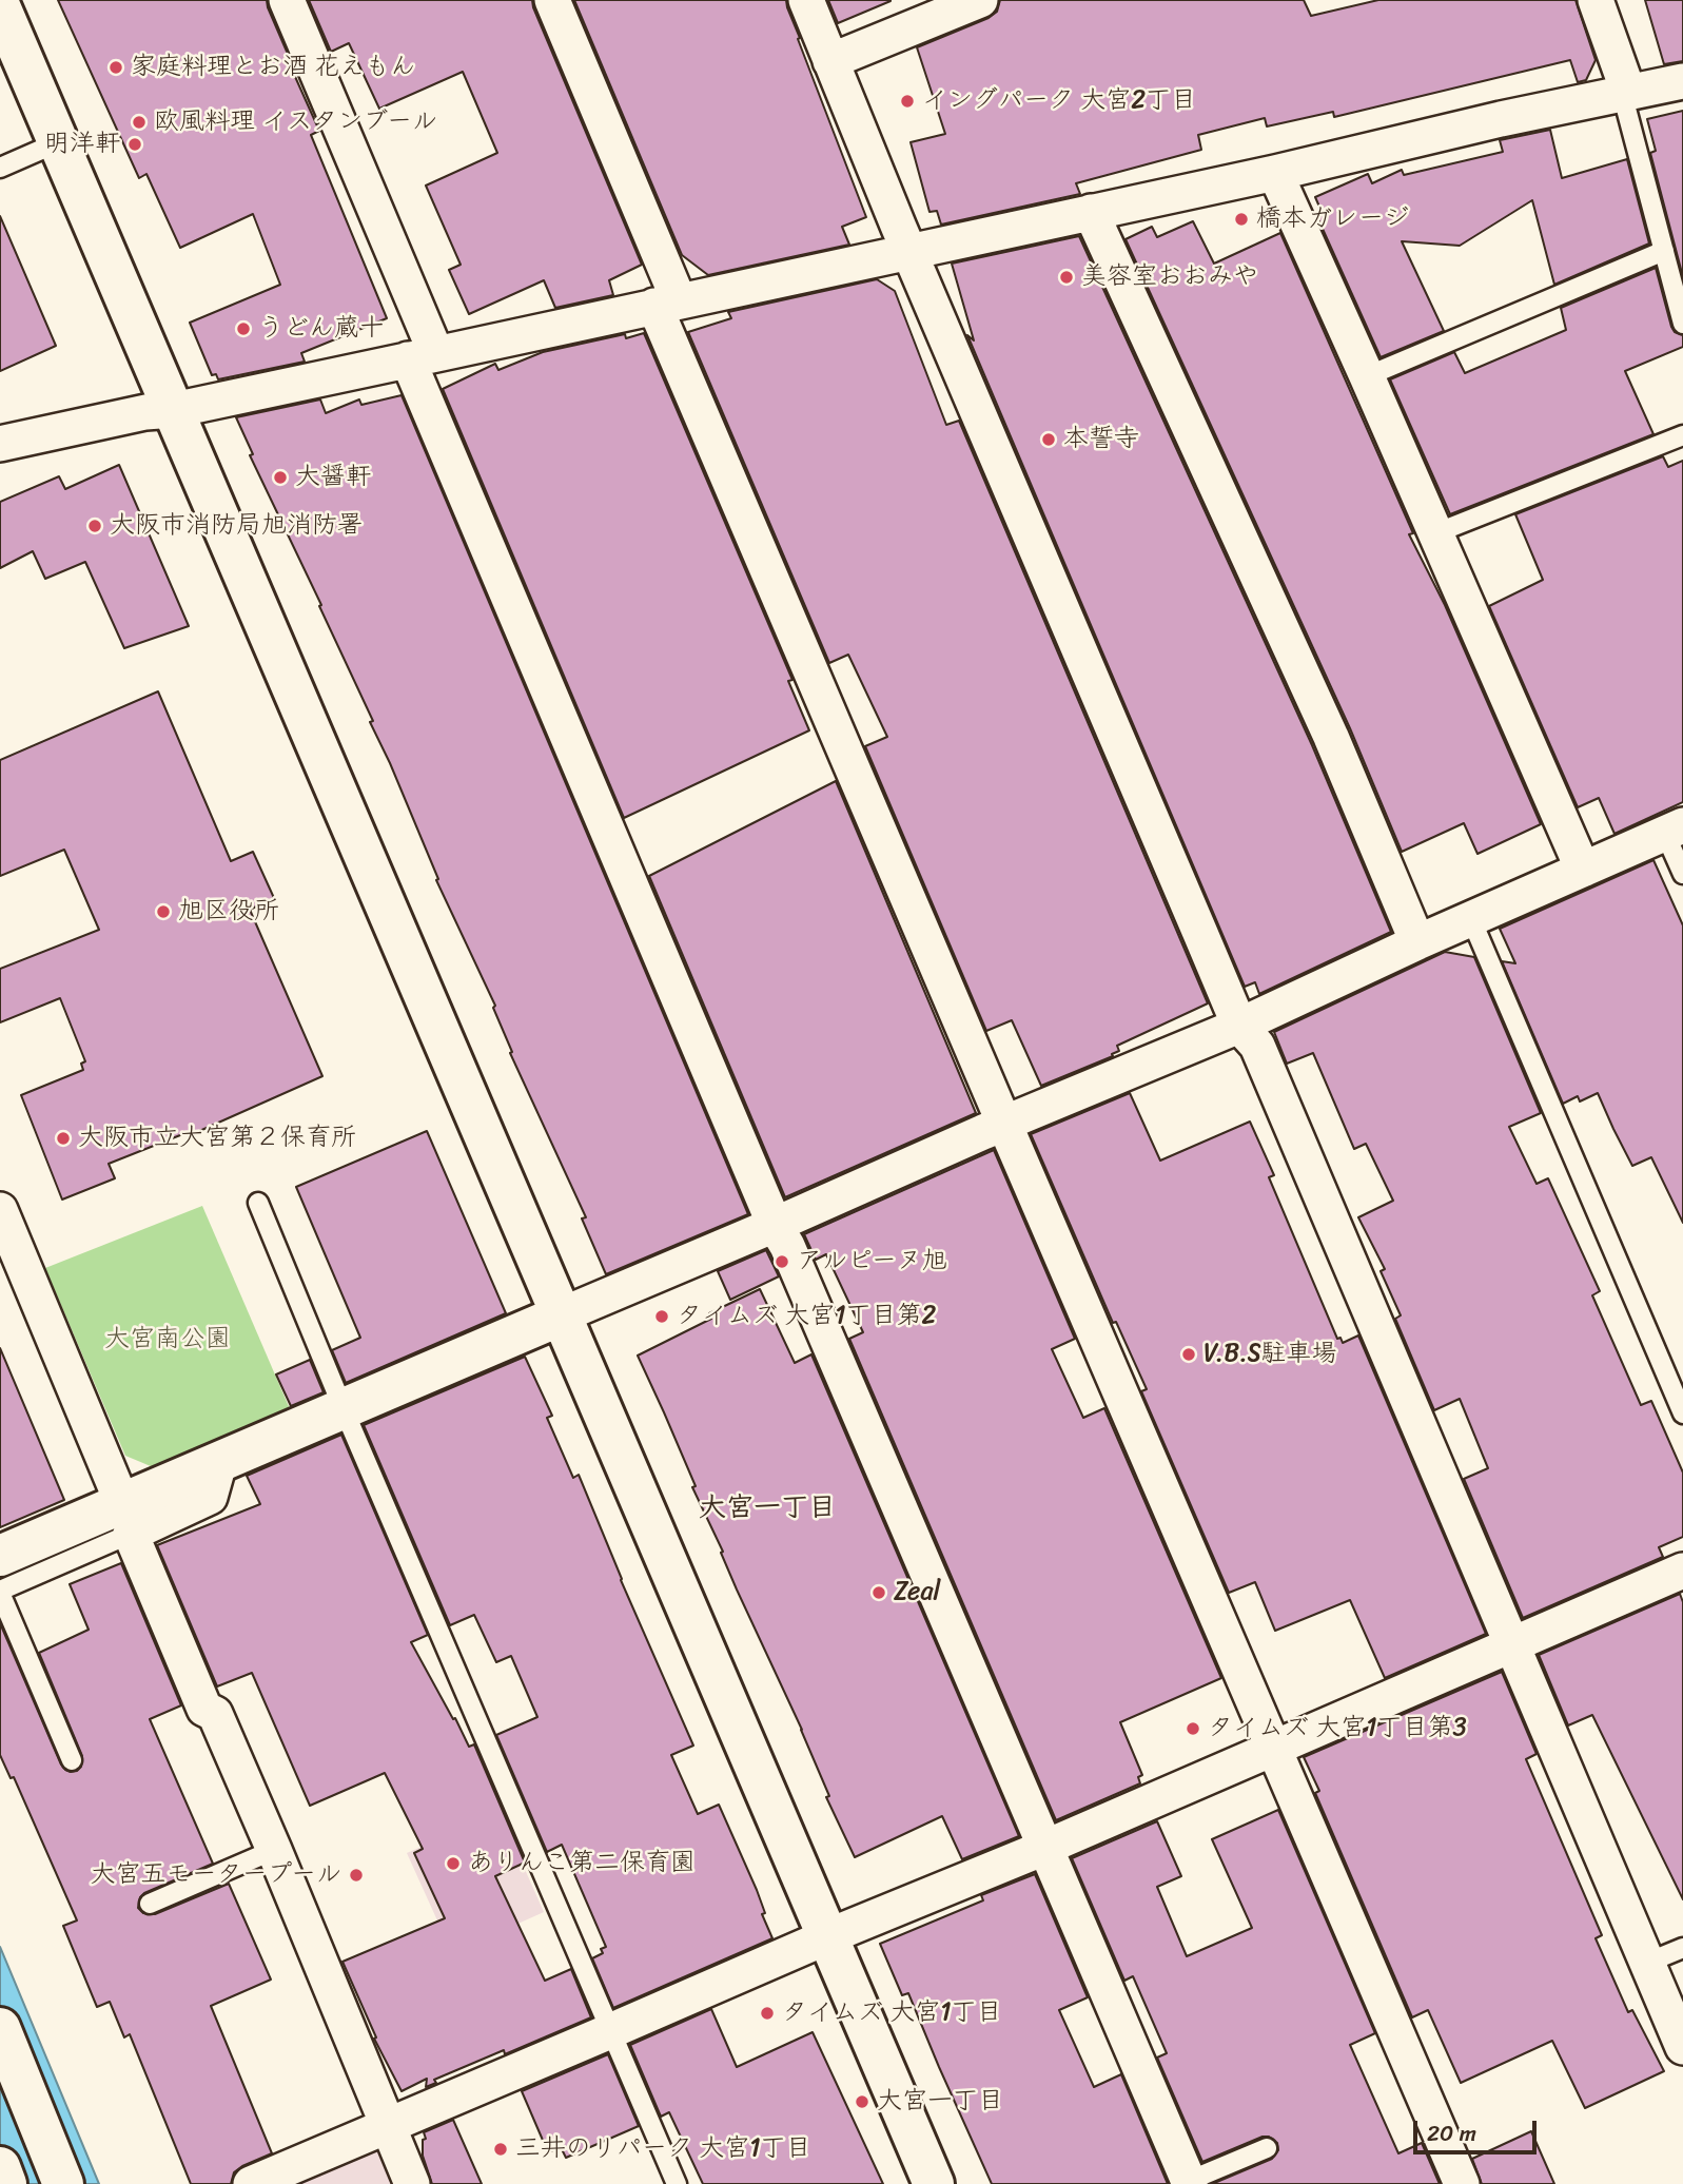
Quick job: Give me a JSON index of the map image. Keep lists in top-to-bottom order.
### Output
{
  "districts": ["大宮一丁目"],
  "parks": ["大宮南公園"],
  "places": [
    "家庭料理とお酒 花えもん",
    "イングパーク 大宮2丁目",
    "欧風料理 イスタンブール",
    "明洋軒",
    "橋本ガレージ",
    "美容室おおみや",
    "うどん蔵十",
    "本誓寺",
    "大醤軒",
    "大阪市消防局旭消防署",
    "旭区役所",
    "大阪市立大宮第２保育所",
    "アルピーヌ旭",
    "タイムズ 大宮1丁目第2",
    "V.B.S駐車場",
    "Zeal",
    "タイムズ 大宮1丁目第3",
    "ありんこ第二保育園",
    "大宮五モータープール",
    "タイムズ 大宮1丁目",
    "大宮一丁目",
    "三井のリパーク 大宮1丁目"
  ],
  "scale_bar": "20 m"
}
